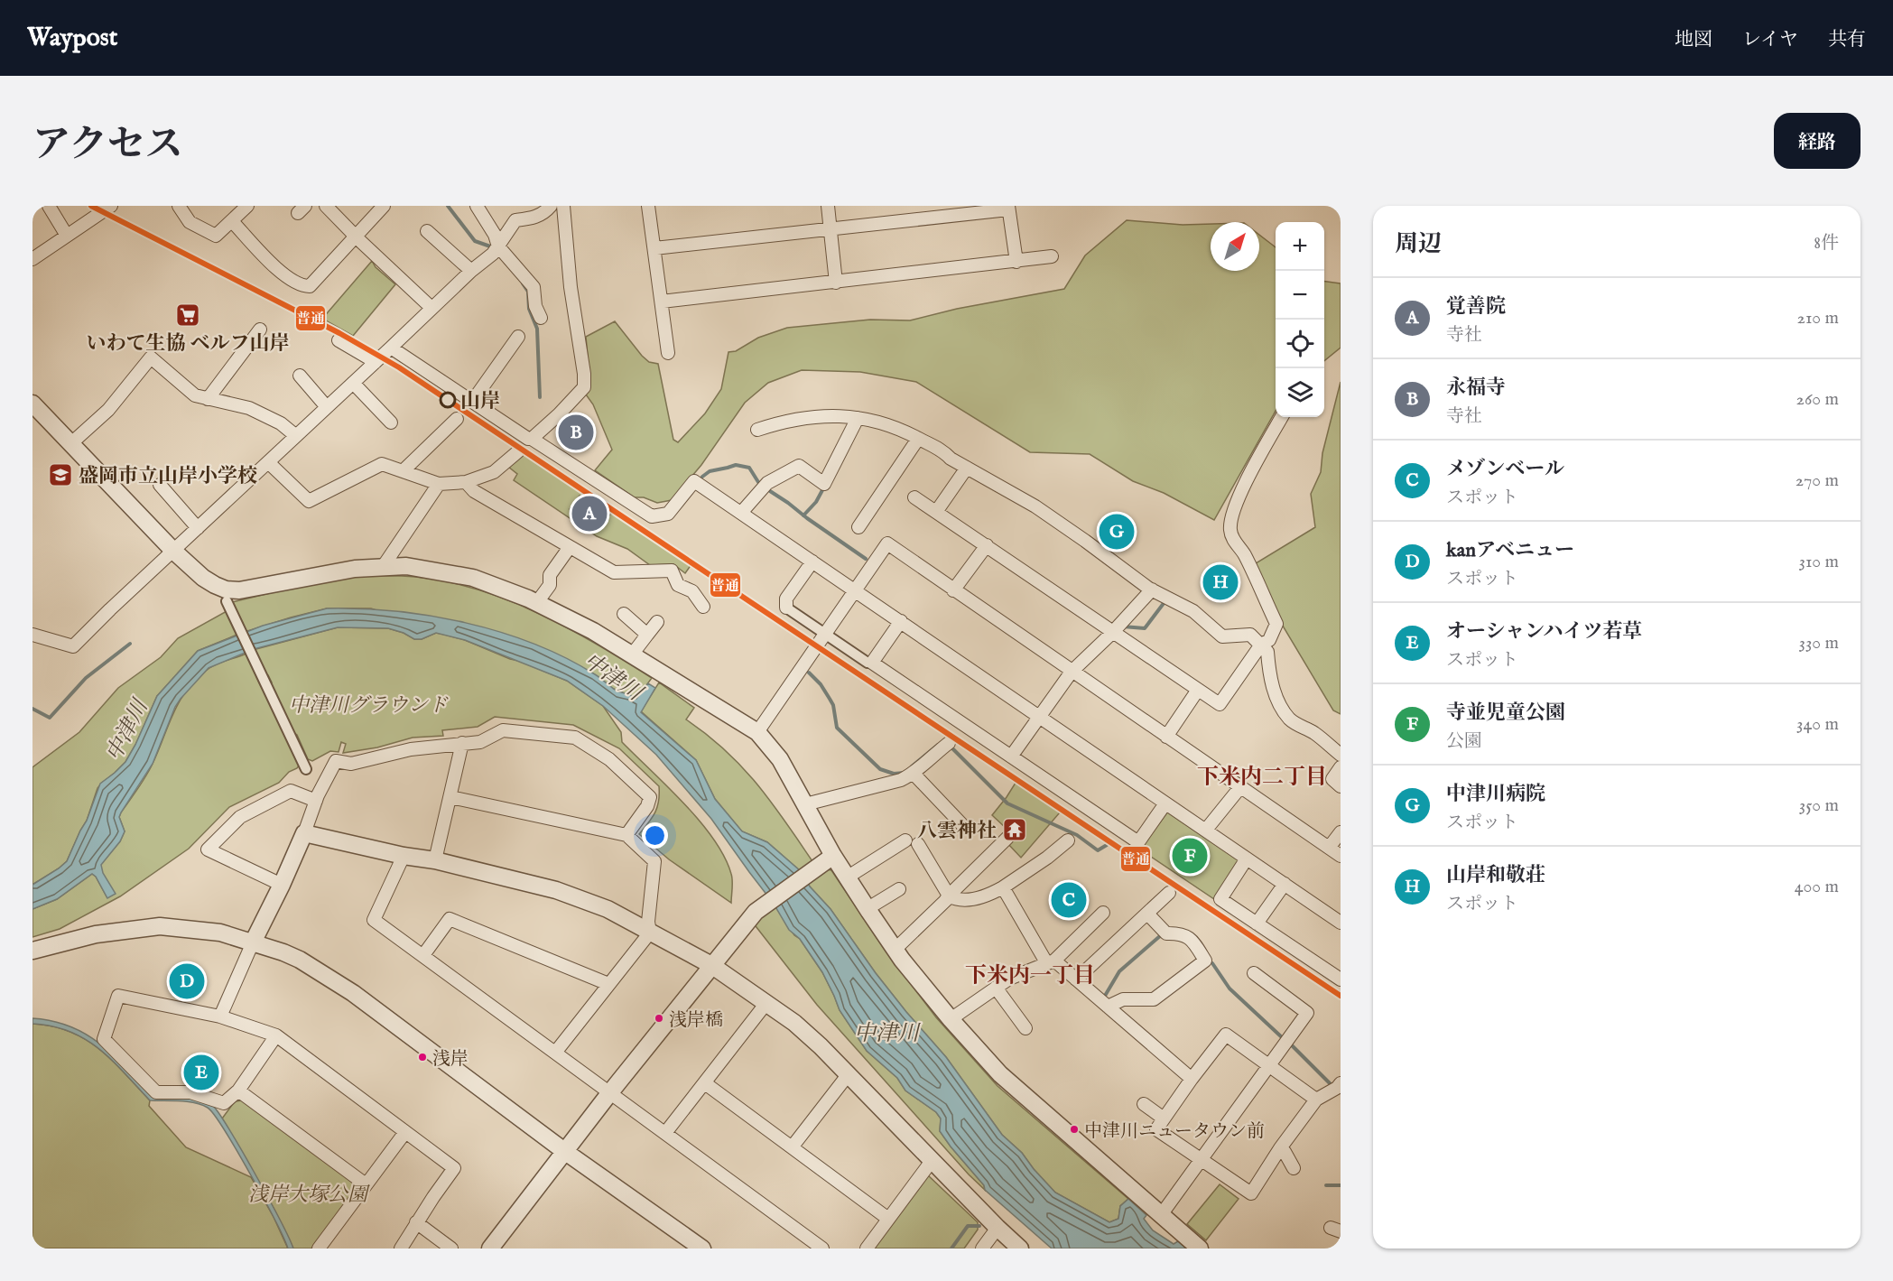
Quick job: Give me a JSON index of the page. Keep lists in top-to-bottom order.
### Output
{
  "districts": ["下米内二丁目", "下米内一丁目"],
  "water": ["中津川"],
  "parks": ["中津川グラウンド", "浅岸大塚公園"],
  "places": {
    "supermarket": ["いわて生協 ベルフ山岸"],
    "other": [
      "山岸",
      "浅岸橋",
      "浅岸",
      "中津川ニュータウン前"
    ],
    "school or university": ["盛岡市立山岸小学校"],
    "temple": ["八雲神社"]
  },
  "lines": ["transit line 普通"],
  "north": "top right",
  "page": {
    "header": "Waypost",
    "nav": ["地図", "レイヤ", "共有"],
    "title": "アクセス",
    "buttons": "経路",
    "heading": ["周辺", "8件"],
    "map_buttons": ["+", "−"],
    "list": [
      {
        "mark": "A",
        "name": "覚善院",
        "note": "寺社",
        "value": "210 m"
      },
      {
        "mark": "B",
        "name": "永福寺",
        "note": "寺社",
        "value": "260 m"
      },
      {
        "mark": "C",
        "name": "メゾンベール",
        "note": "スポット",
        "value": "270 m"
      },
      {
        "mark": "D",
        "name": "kanアベニュー",
        "note": "スポット",
        "value": "310 m"
      },
      {
        "mark": "E",
        "name": "オーシャンハイツ若草",
        "note": "スポット",
        "value": "330 m"
      },
      {
        "mark": "F",
        "name": "寺並児童公園",
        "note": "公園",
        "value": "340 m"
      },
      {
        "mark": "G",
        "name": "中津川病院",
        "note": "スポット",
        "value": "350 m"
      },
      {
        "mark": "H",
        "name": "山岸和敬荘",
        "note": "スポット",
        "value": "400 m"
      }
    ],
    "pins": [
      "B",
      "A",
      "G",
      "H",
      "F",
      "C",
      "D",
      "E"
    ]
  }
}
